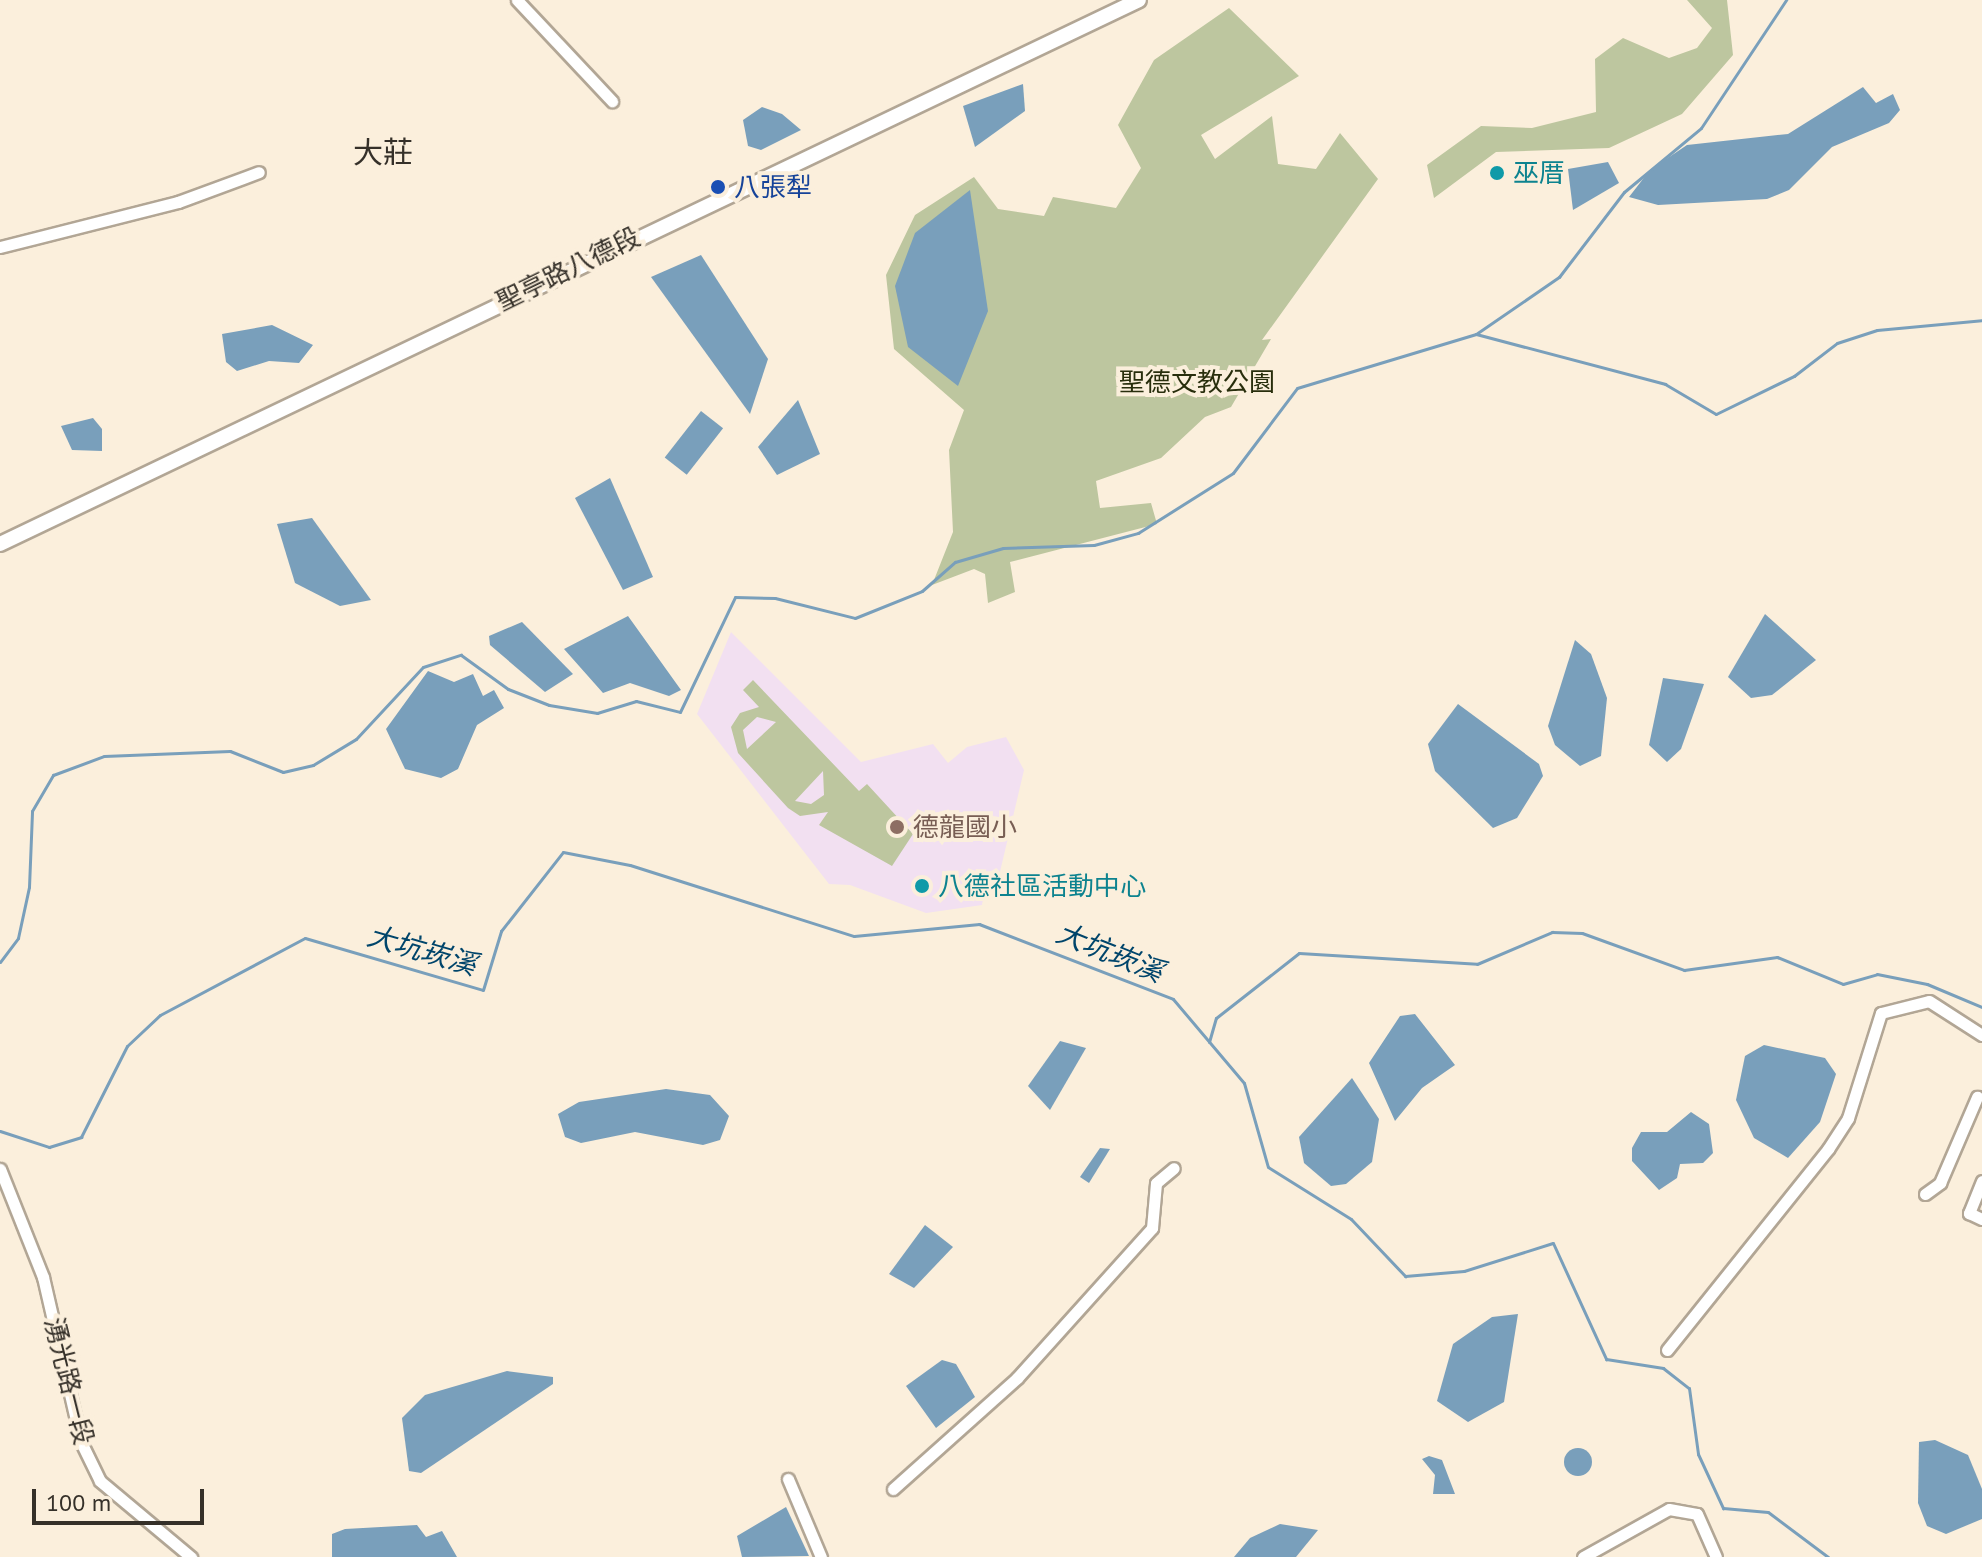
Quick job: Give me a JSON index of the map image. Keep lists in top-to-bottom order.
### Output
{
  "streets": {
    "street": ["聖亭路八德段", "湧光路一段"]
  },
  "districts": ["大莊"],
  "water": ["大坑崁溪"],
  "parks": ["聖德文教公園"],
  "places": [
    "巫厝",
    "八張犁",
    "德龍國小",
    "八德社區活動中心"
  ],
  "scale_bar": "100 m"
}
